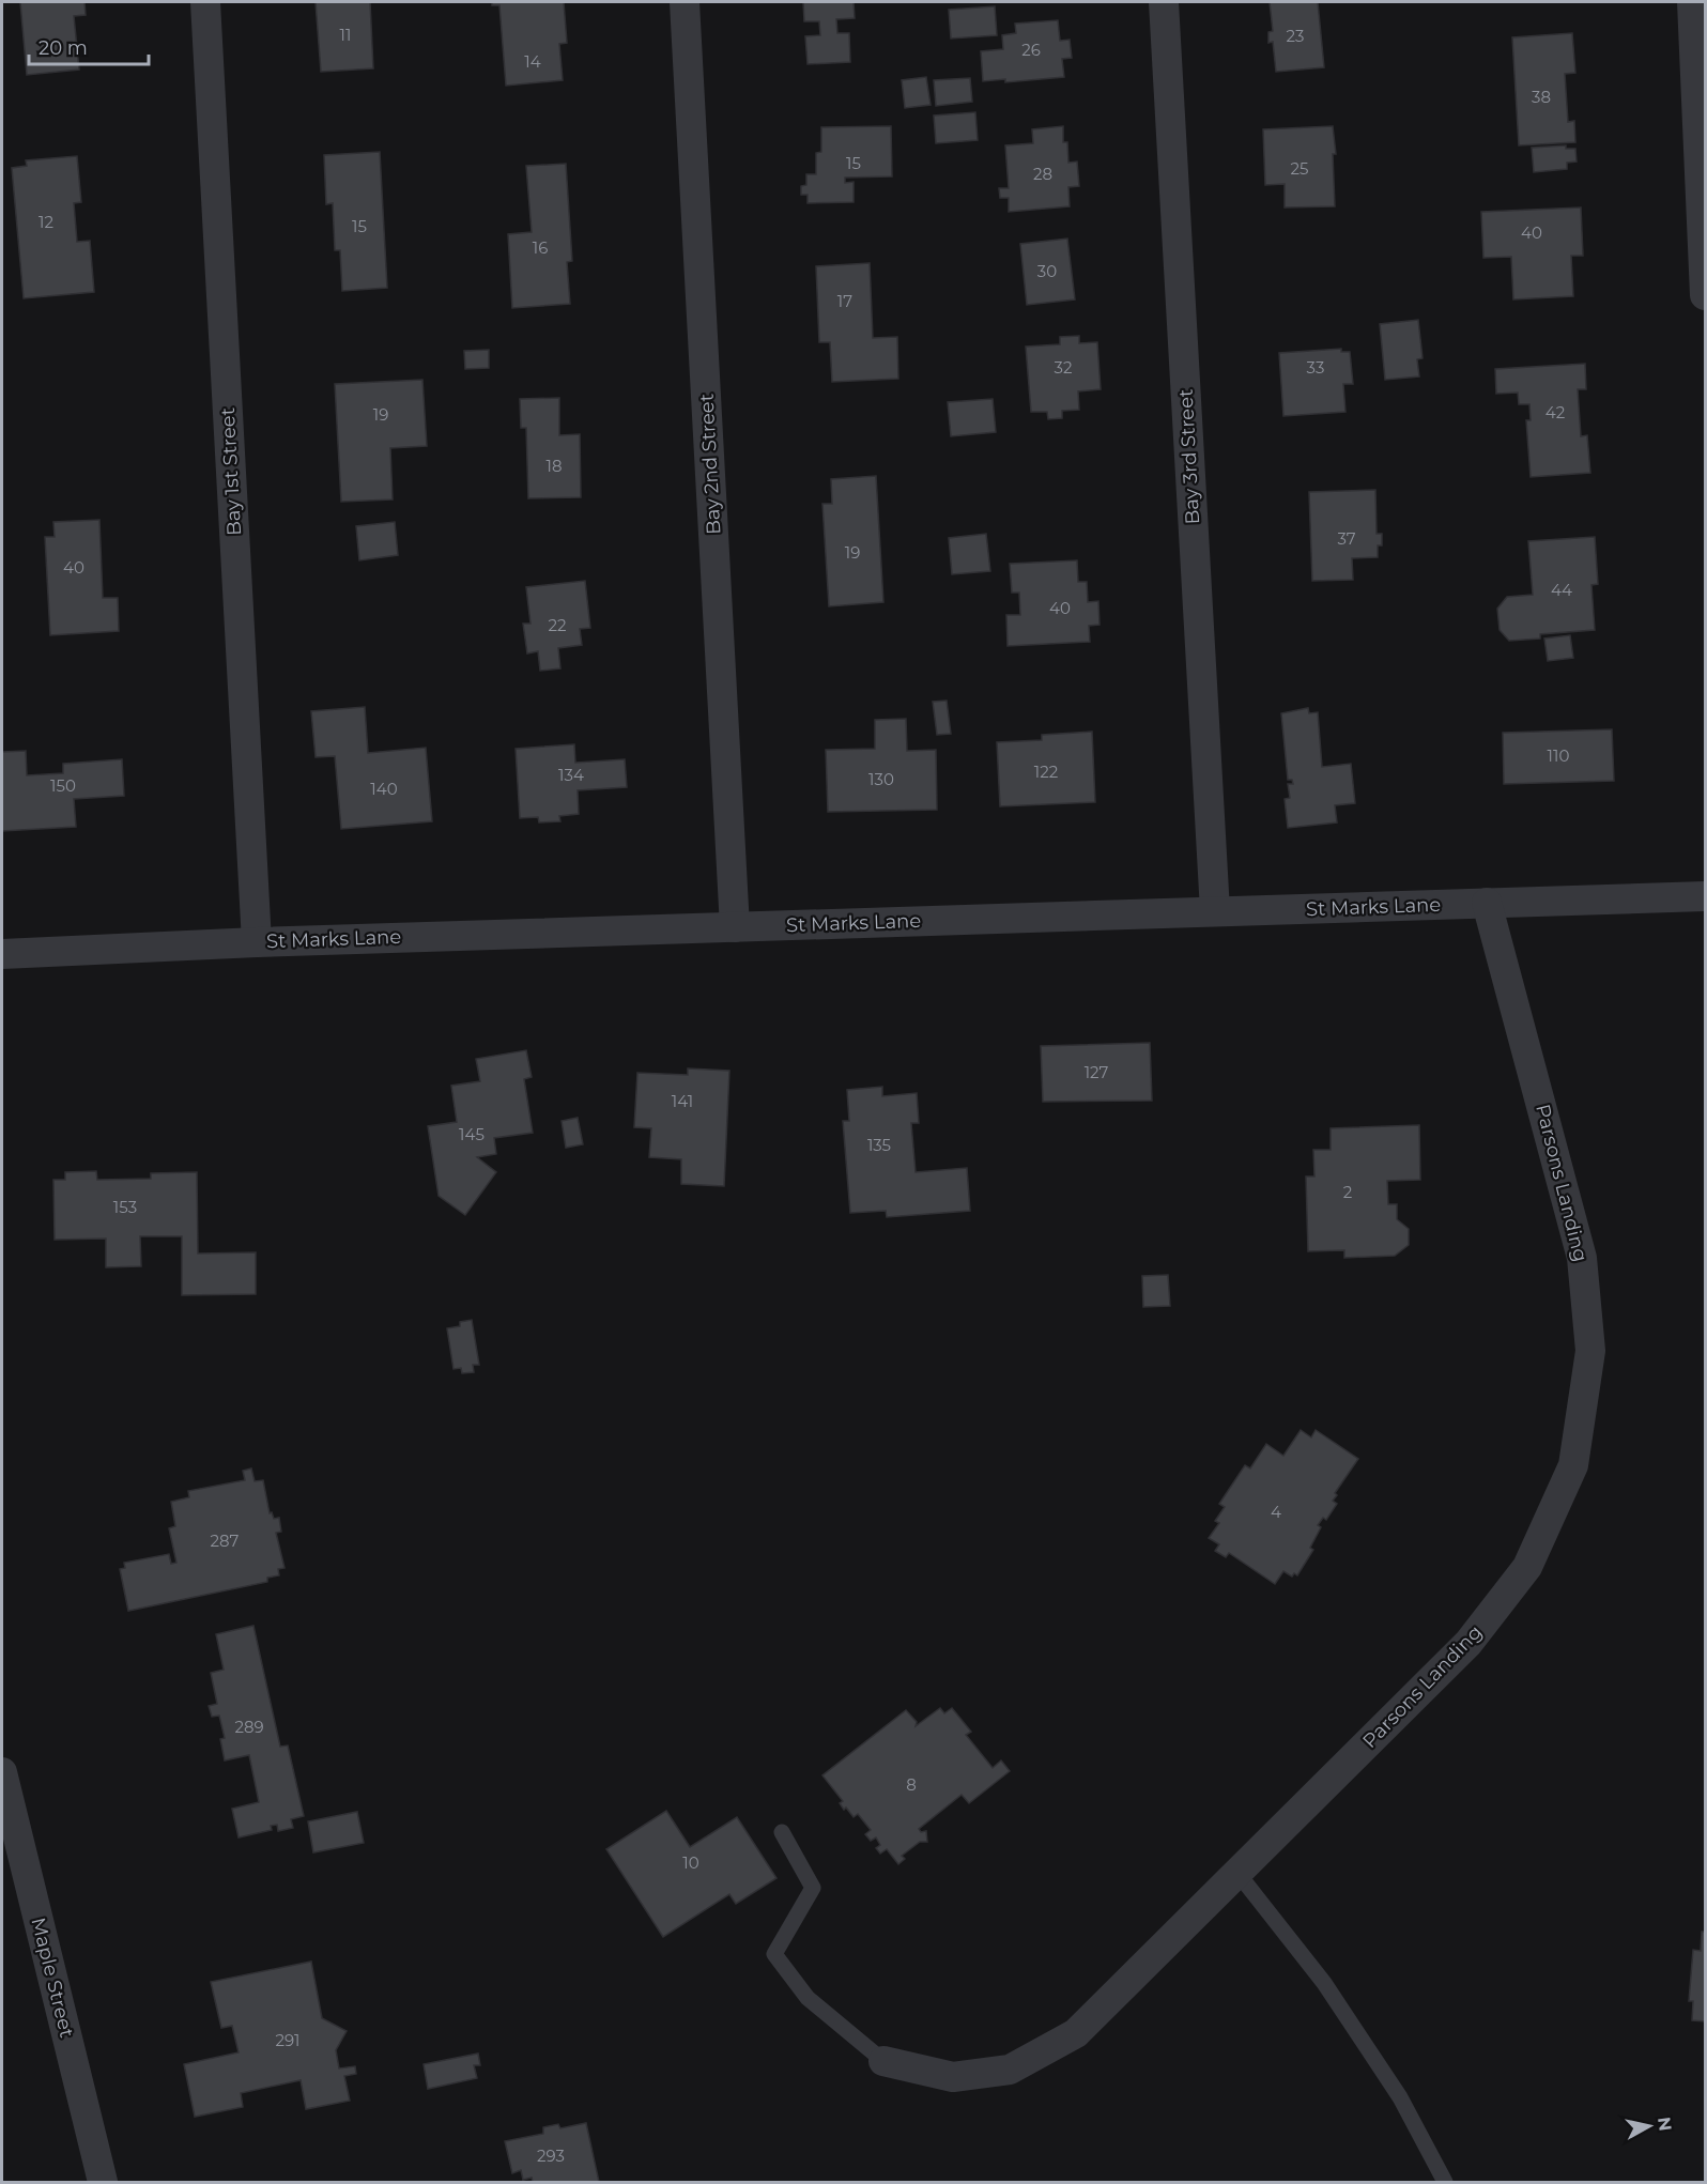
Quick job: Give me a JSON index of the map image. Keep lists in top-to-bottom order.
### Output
{
  "streets": {
    "street": [
      "Bay 3rd Street",
      "Bay 2nd Street",
      "Bay 1st Street",
      "St Marks Lane",
      "Parsons Landing",
      "Maple Street"
    ]
  },
  "crossings": [
    ["Bay 3rd Street", "St Marks Lane"],
    ["Bay 2nd Street", "St Marks Lane"],
    ["Bay 1st Street", "St Marks Lane"],
    ["St Marks Lane", "Parsons Landing"]
  ],
  "house_numbers": [
    "11",
    "23",
    "26",
    "14",
    "38",
    "15",
    "25",
    "28",
    "12",
    "15",
    "40",
    "16",
    "30",
    "17",
    "32",
    "33",
    "42",
    "19",
    "18",
    "37",
    "19",
    "40",
    "44",
    "40",
    "22",
    "110",
    "122",
    "134",
    "130",
    "150",
    "140",
    "127",
    "141",
    "145",
    "135",
    "2",
    "153",
    "4",
    "287",
    "289",
    "8",
    "10",
    "291",
    "293"
  ],
  "scale_bar": "20 m",
  "north": "right"
}
